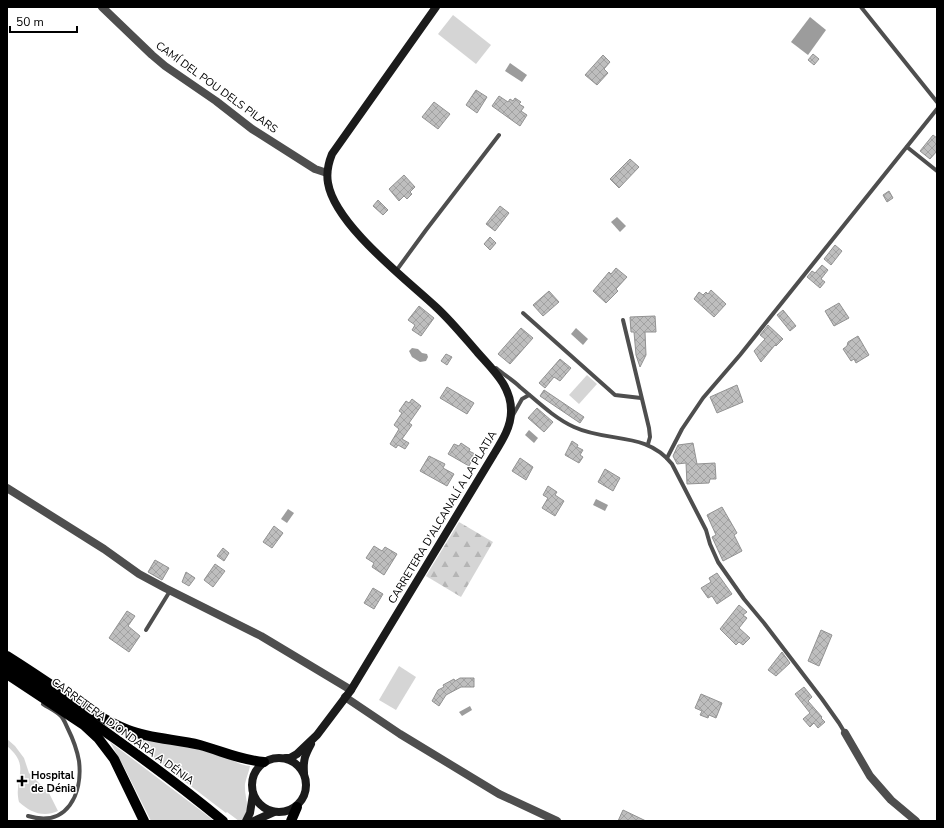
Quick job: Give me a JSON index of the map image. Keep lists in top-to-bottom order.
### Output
{
  "streets": {
    "main road": ["CARRETERA D'ALCANALÍ A LA PLATJA", "CARRETERA D'ONDARA A DÉNIA"],
    "street": ["CAMÍ DEL POU DELS PILARS"]
  },
  "crossings": [
    ["CAMÍ DEL POU DELS PILARS", "CARRETERA D'ALCANALÍ A LA PLATJA"]
  ],
  "places": {
    "health": ["Hospital de Dénia"]
  },
  "scale_bar": "50 m"
}
